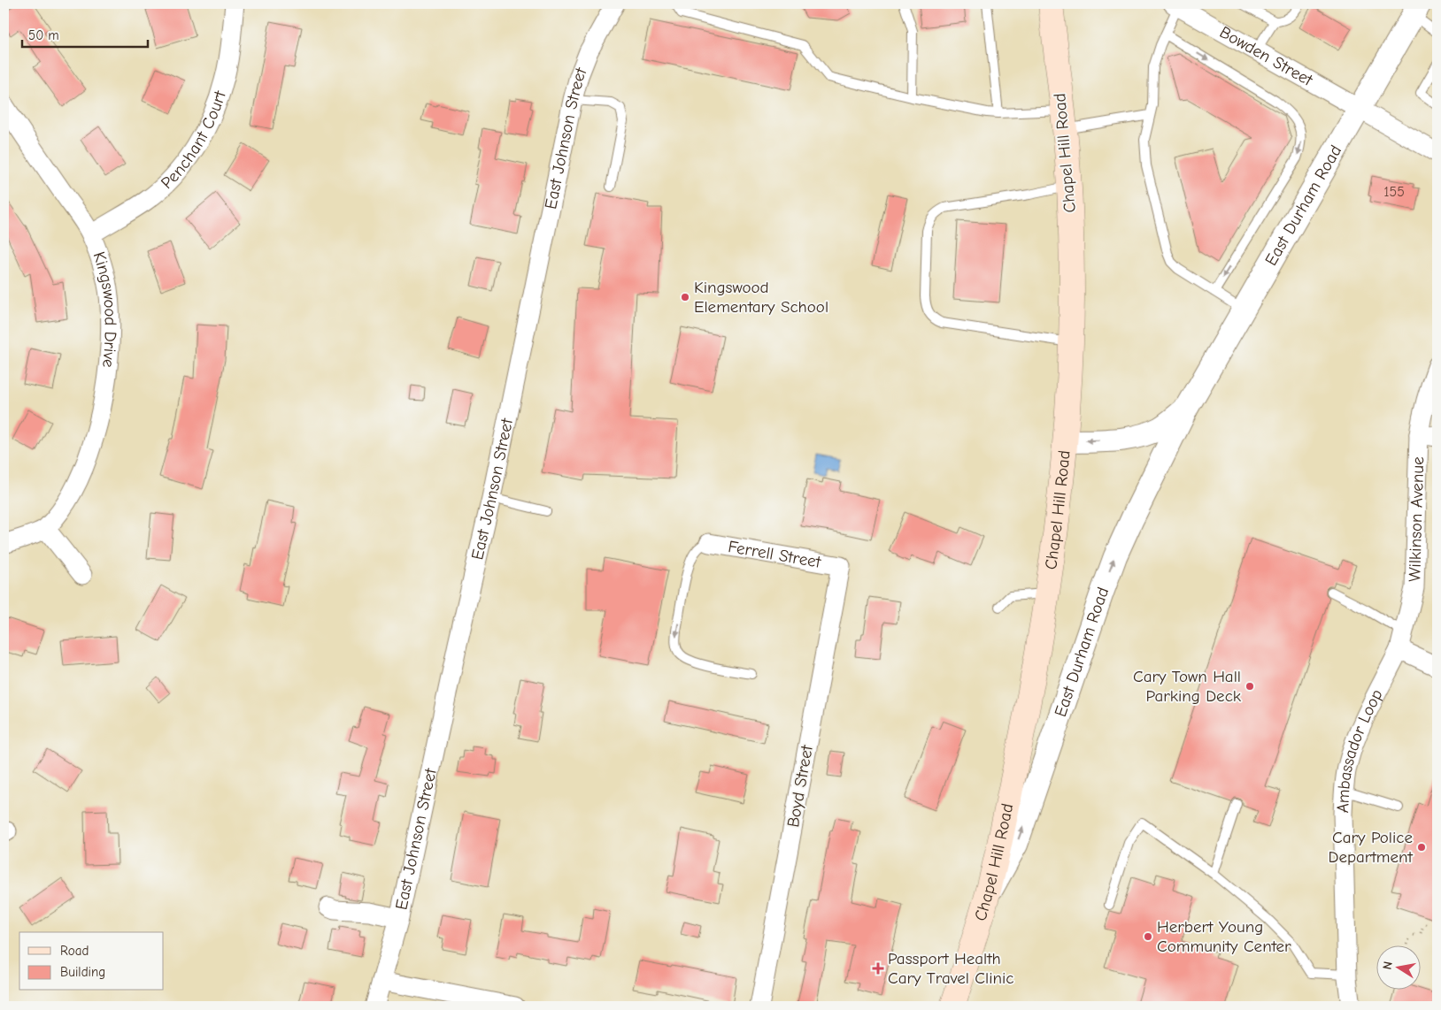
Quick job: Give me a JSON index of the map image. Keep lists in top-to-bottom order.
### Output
{
  "streets": {
    "main road": ["Chapel Hill Road"],
    "street": [
      "Bowden Street",
      "Penchant Court",
      "East Johnson Street",
      "East Durham Road",
      "Kingswood Drive",
      "Wilkinson Avenue",
      "Ferrell Street",
      "Ambassador Loop",
      "Boyd Street"
    ]
  },
  "crossings": [
    ["Bowden Street", "East Durham Road"],
    ["Penchant Court", "Kingswood Drive"],
    ["Chapel Hill Road", "East Durham Road"],
    ["Wilkinson Avenue", "Ambassador Loop"],
    ["Ferrell Street", "Boyd Street"]
  ],
  "places": {
    "other": [
      "Kingswood Elementary School",
      "Cary Town Hall Parking Deck",
      "Cary Police Department",
      "Herbert Young Community Center"
    ],
    "health": ["Passport Health Cary Travel Clinic"]
  },
  "house_numbers": ["155"],
  "legend": ["Road", "Building"],
  "scale_bar": "50 m",
  "north": "left"
}
